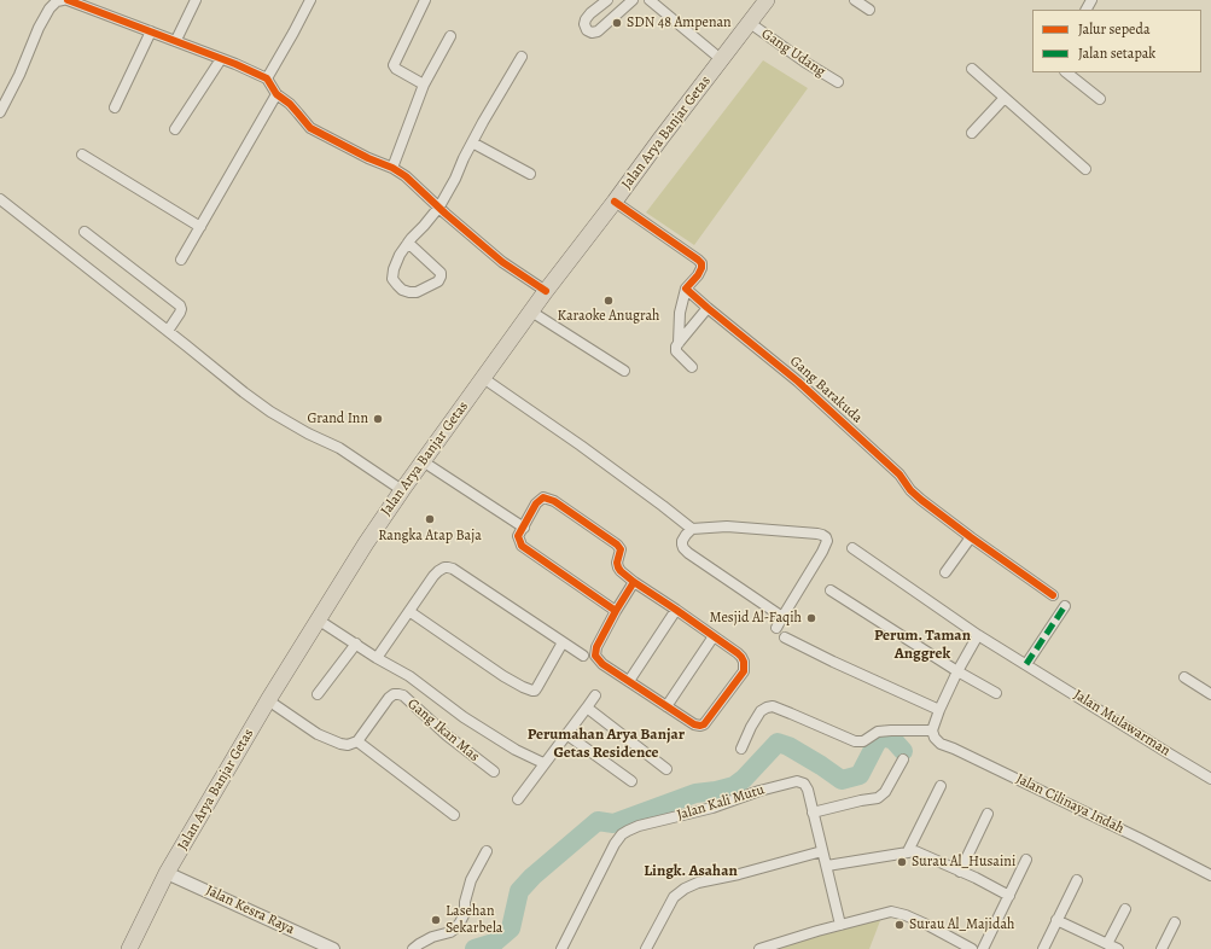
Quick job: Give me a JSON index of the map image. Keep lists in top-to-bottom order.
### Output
{
  "streets": {
    "highway": ["Jalan Arya Banjar Getas"],
    "street": [
      "Gang Udang",
      "Gang Barakuda",
      "Jalan Mulawarman",
      "Gang Ikan Mas",
      "Jalan Kali Mutu",
      "Jalan Cilinaya Indah",
      "Jalan Kesra Raya"
    ]
  },
  "crossings": [
    ["Gang Udang", "Jalan Arya Banjar Getas"],
    ["Jalan Arya Banjar Getas", "Jalan Kesra Raya"]
  ],
  "districts": ["Perum. Taman Anggrek", "Perumahan Arya Banjar Getas Residence", "Lingk. Asahan"],
  "places": [
    "SDN 48 Ampenan",
    "Karaoke Anugrah",
    "Grand Inn",
    "Rangka Atap Baja",
    "Mesjid Al-Faqih",
    "Surau Al_Husaini",
    "Lasehan Sekarbela",
    "Surau Al_Majidah"
  ],
  "legend": ["Jalur sepeda", "Jalan setapak"]
}
